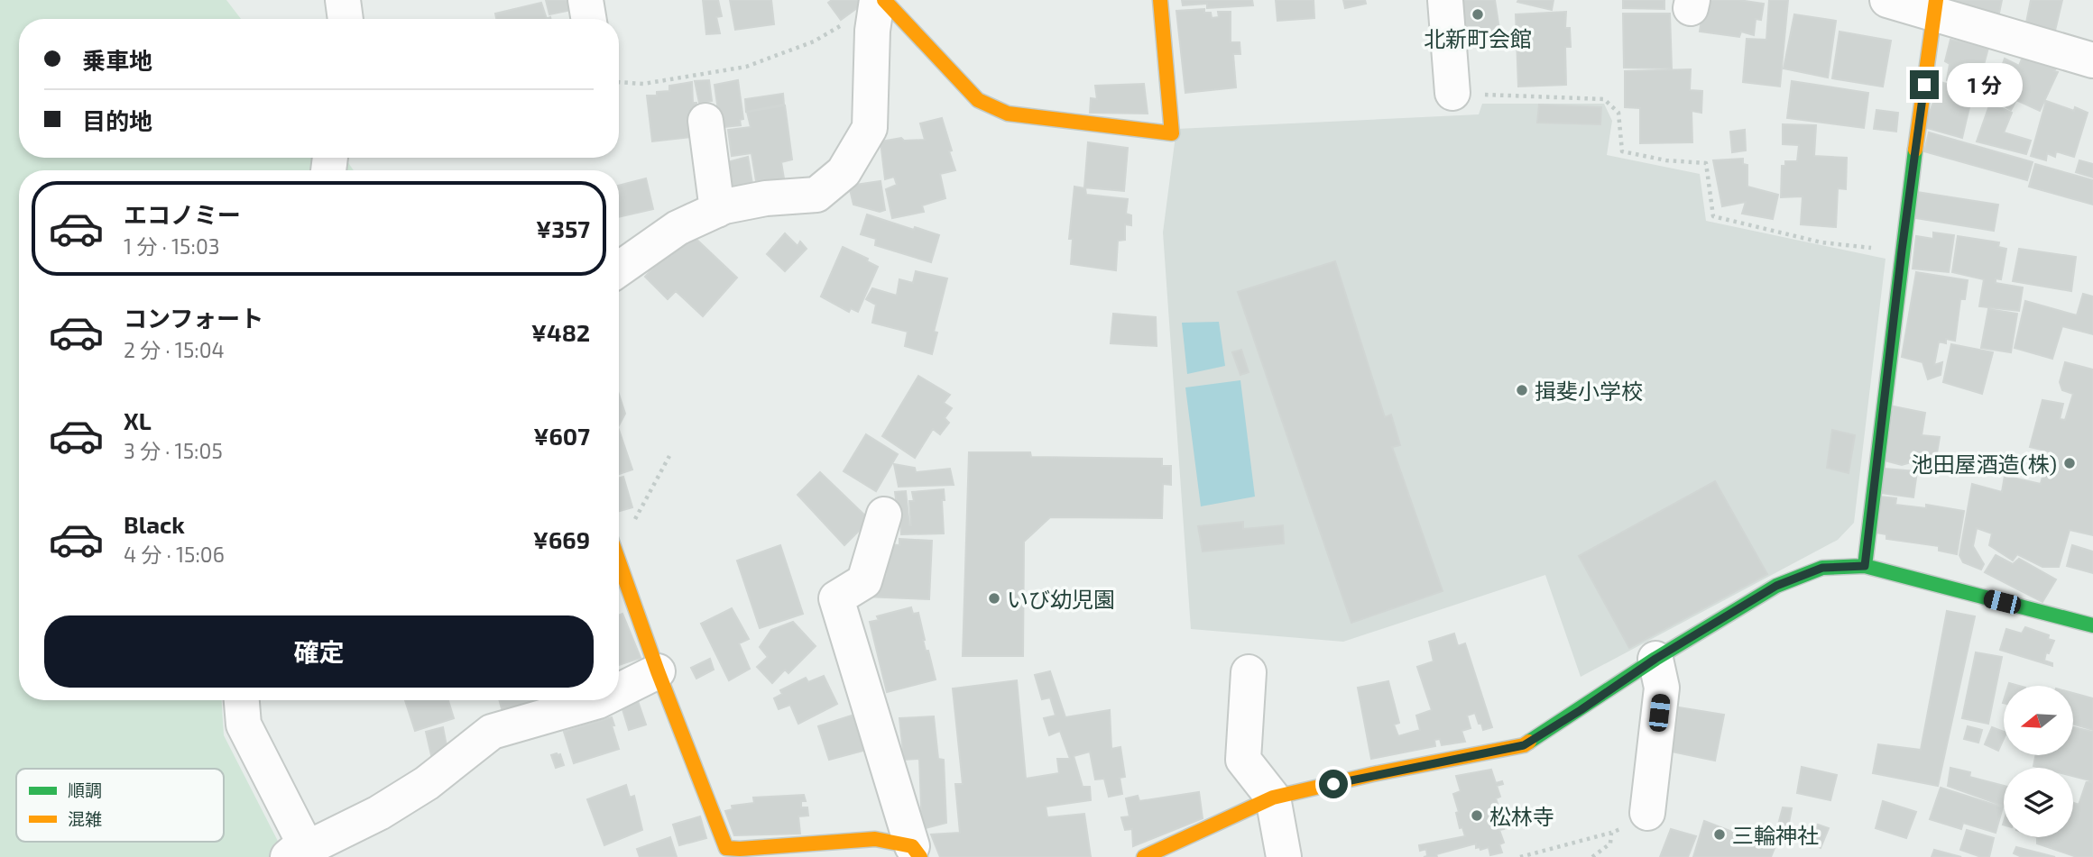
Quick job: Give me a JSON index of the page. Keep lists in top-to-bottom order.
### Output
{
  "places": [
    "北新町会館",
    "揖斐小学校",
    "池田屋酒造(株)",
    "いび幼児園",
    "松林寺",
    "三輪神社"
  ],
  "legend": ["順調", "混雑"],
  "north": "left",
  "page": {
    "banner": ["乗車地", "目的地"],
    "bubble": "1 分",
    "list": [
      {
        "name": "エコノミー",
        "note": "1 分 · 15:03",
        "value": "¥357"
      },
      {
        "name": "コンフォート",
        "note": "2 分 · 15:04",
        "value": "¥482"
      },
      {
        "name": "XL",
        "note": "3 分 · 15:05",
        "value": "¥607"
      },
      {
        "name": "Black",
        "note": "4 分 · 15:06",
        "value": "¥669"
      }
    ],
    "buttons": "確定"
  }
}
